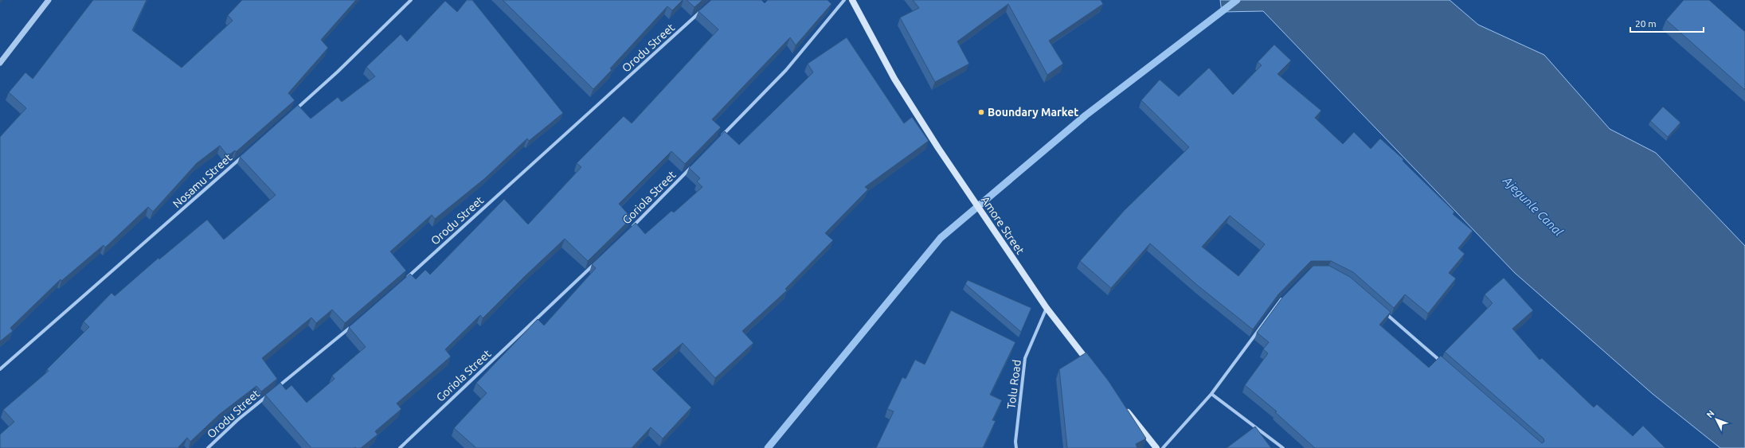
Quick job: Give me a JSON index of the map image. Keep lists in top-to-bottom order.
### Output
{
  "streets": {
    "main road": ["Amore Street"],
    "street": [
      "Orodu Street",
      "Nosamu Street",
      "Goriola Street",
      "Tolu Road"
    ]
  },
  "crossings": [
    ["Amore Street", "Tolu Road"]
  ],
  "water": ["Ajegunle Canal"],
  "places": ["Boundary Market"],
  "scale_bar": "20 m",
  "north": "top left"
}
